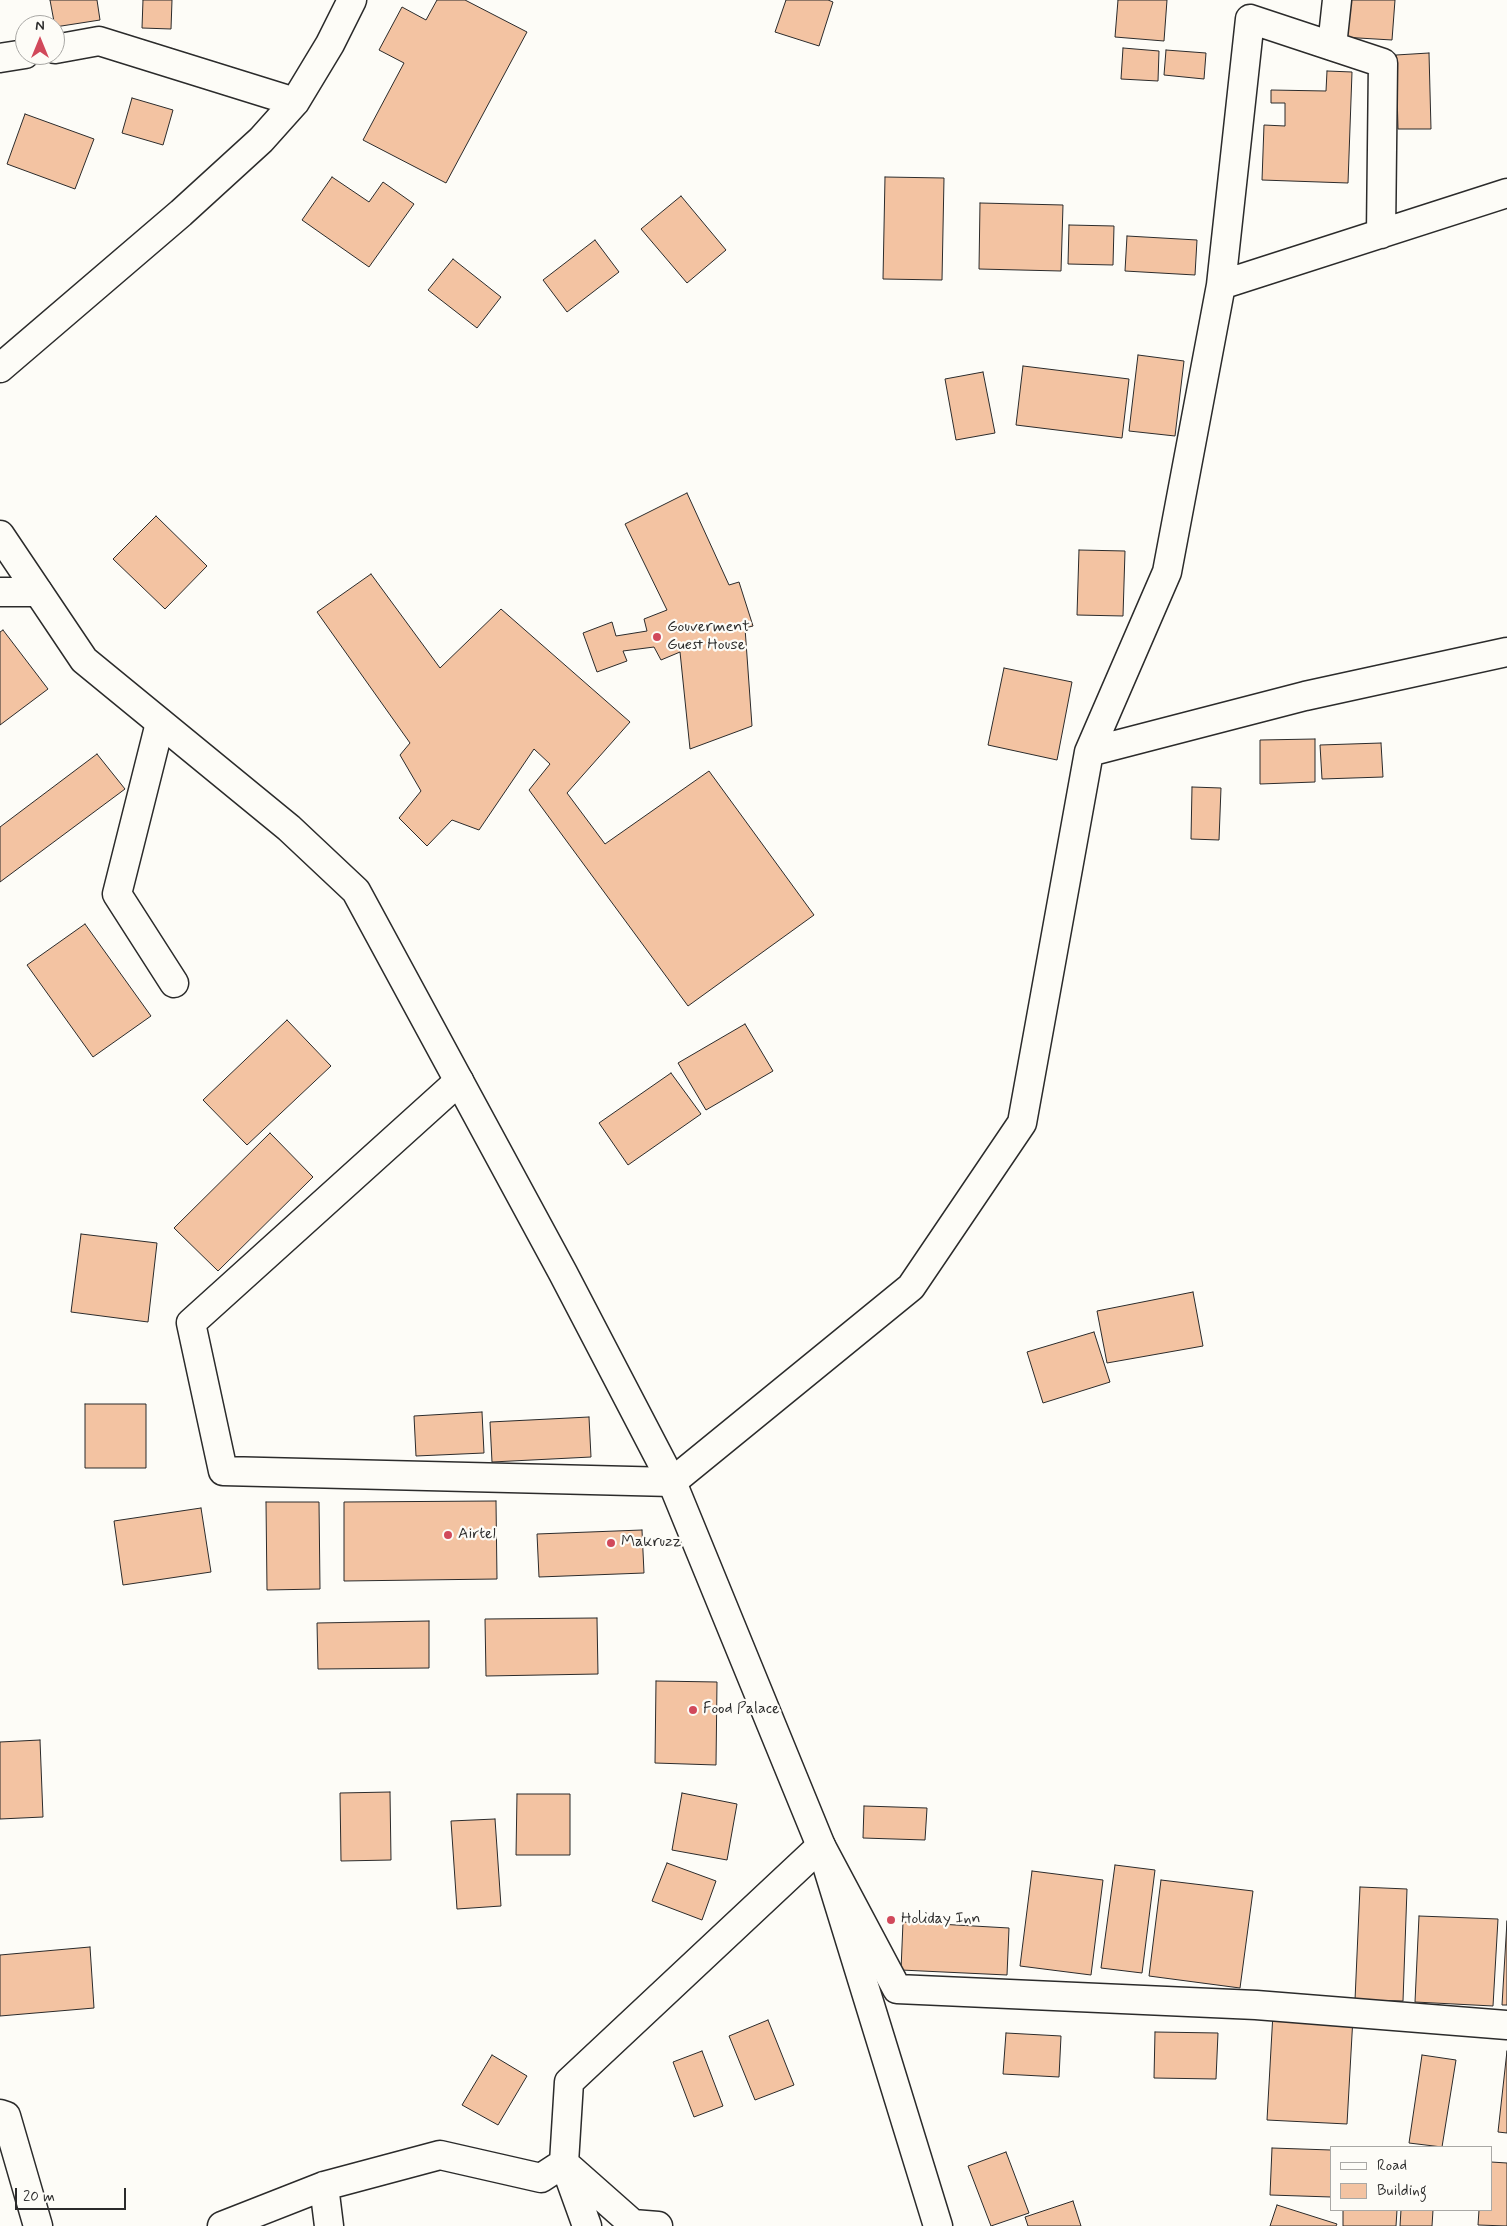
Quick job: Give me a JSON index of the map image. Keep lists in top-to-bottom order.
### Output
{
  "places": [
    "Gouverment Guest House",
    "Airtel",
    "Makruzz",
    "Food Palace",
    "Holiday Inn"
  ],
  "legend": ["Road", "Building"],
  "scale_bar": "20 m",
  "north": "top"
}
